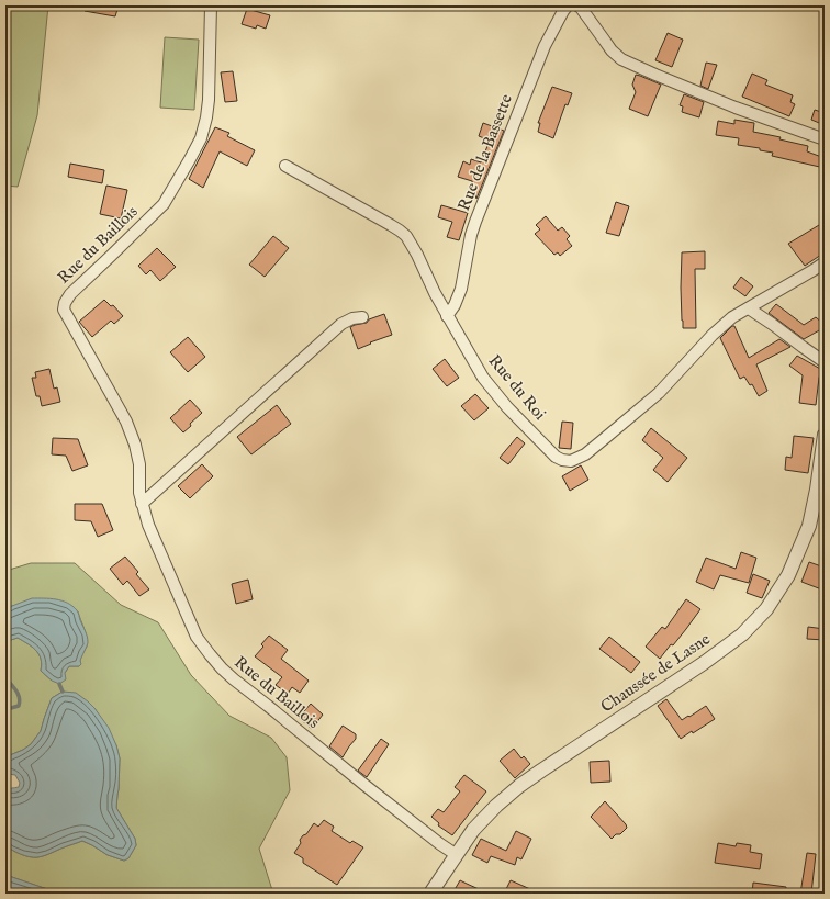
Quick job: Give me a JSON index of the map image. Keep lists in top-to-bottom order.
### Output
{
  "streets": {
    "street": [
      "Rue de la Bassette",
      "Rue du Baillois",
      "Rue du Roi",
      "Chaussée de Lasne"
    ]
  },
  "crossings": [
    ["Rue de la Bassette", "Rue du Roi"],
    ["Rue du Baillois", "Chaussée de Lasne"]
  ]
}
